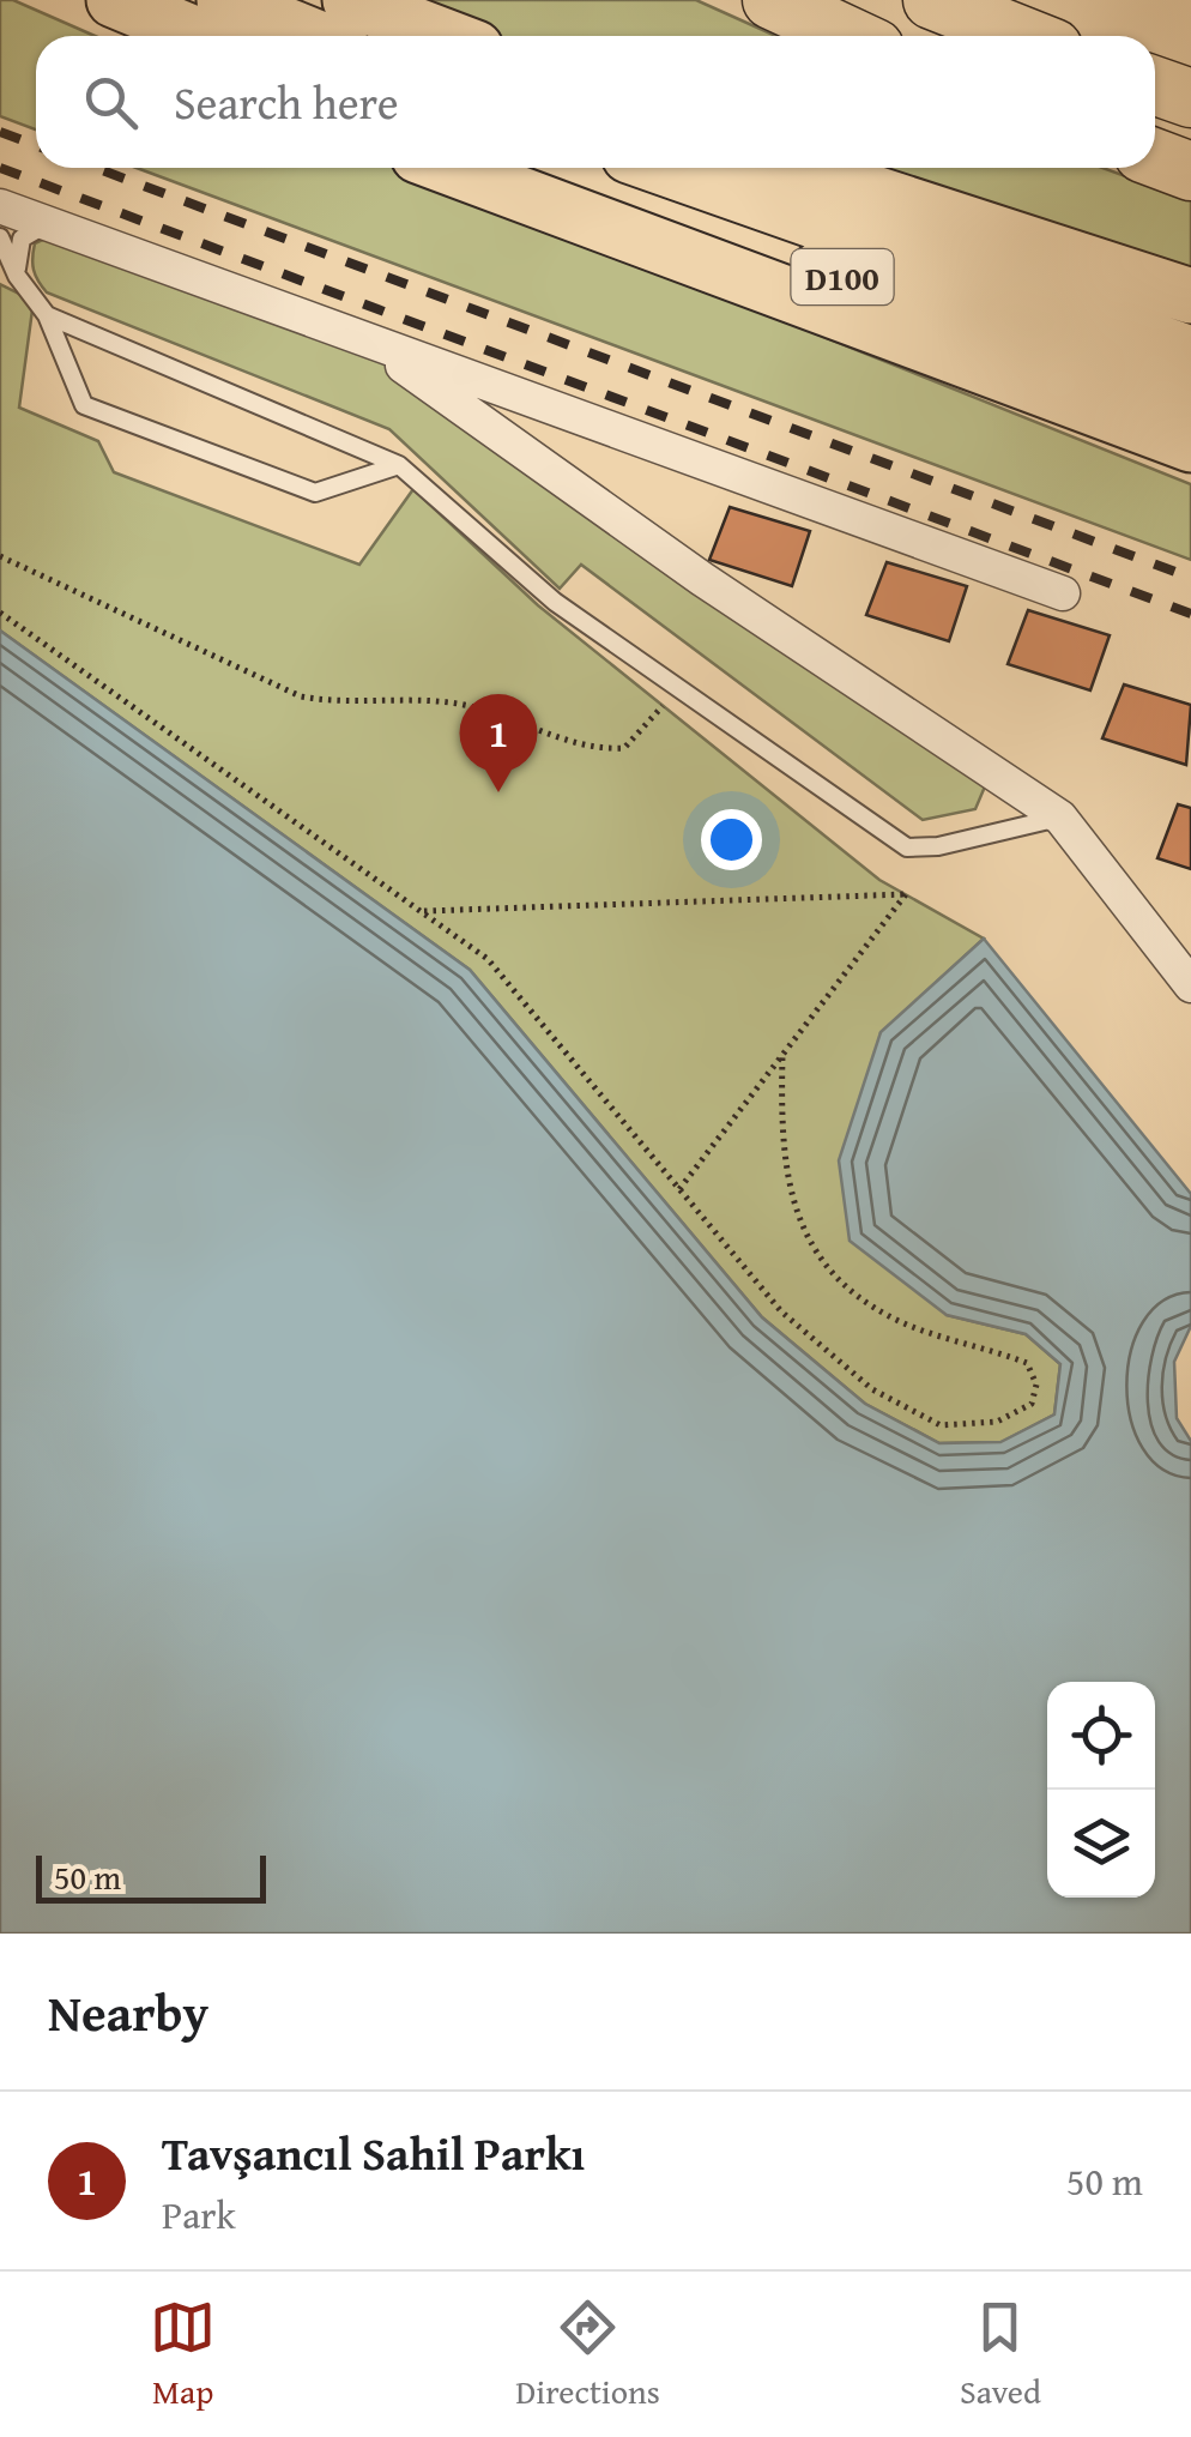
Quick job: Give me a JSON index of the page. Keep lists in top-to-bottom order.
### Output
{
  "streets": {
    "highway": ["D100"]
  },
  "scale_bar": "50 m",
  "page": {
    "search": "Search here",
    "pins": "1",
    "scale": "50 m",
    "heading": "Nearby",
    "list": [
      {
        "mark": "1",
        "name": "Tavşancıl Sahil Parkı",
        "note": "Park",
        "value": "50 m"
      }
    ],
    "nav": ["Map", "Directions", "Saved"]
  }
}
